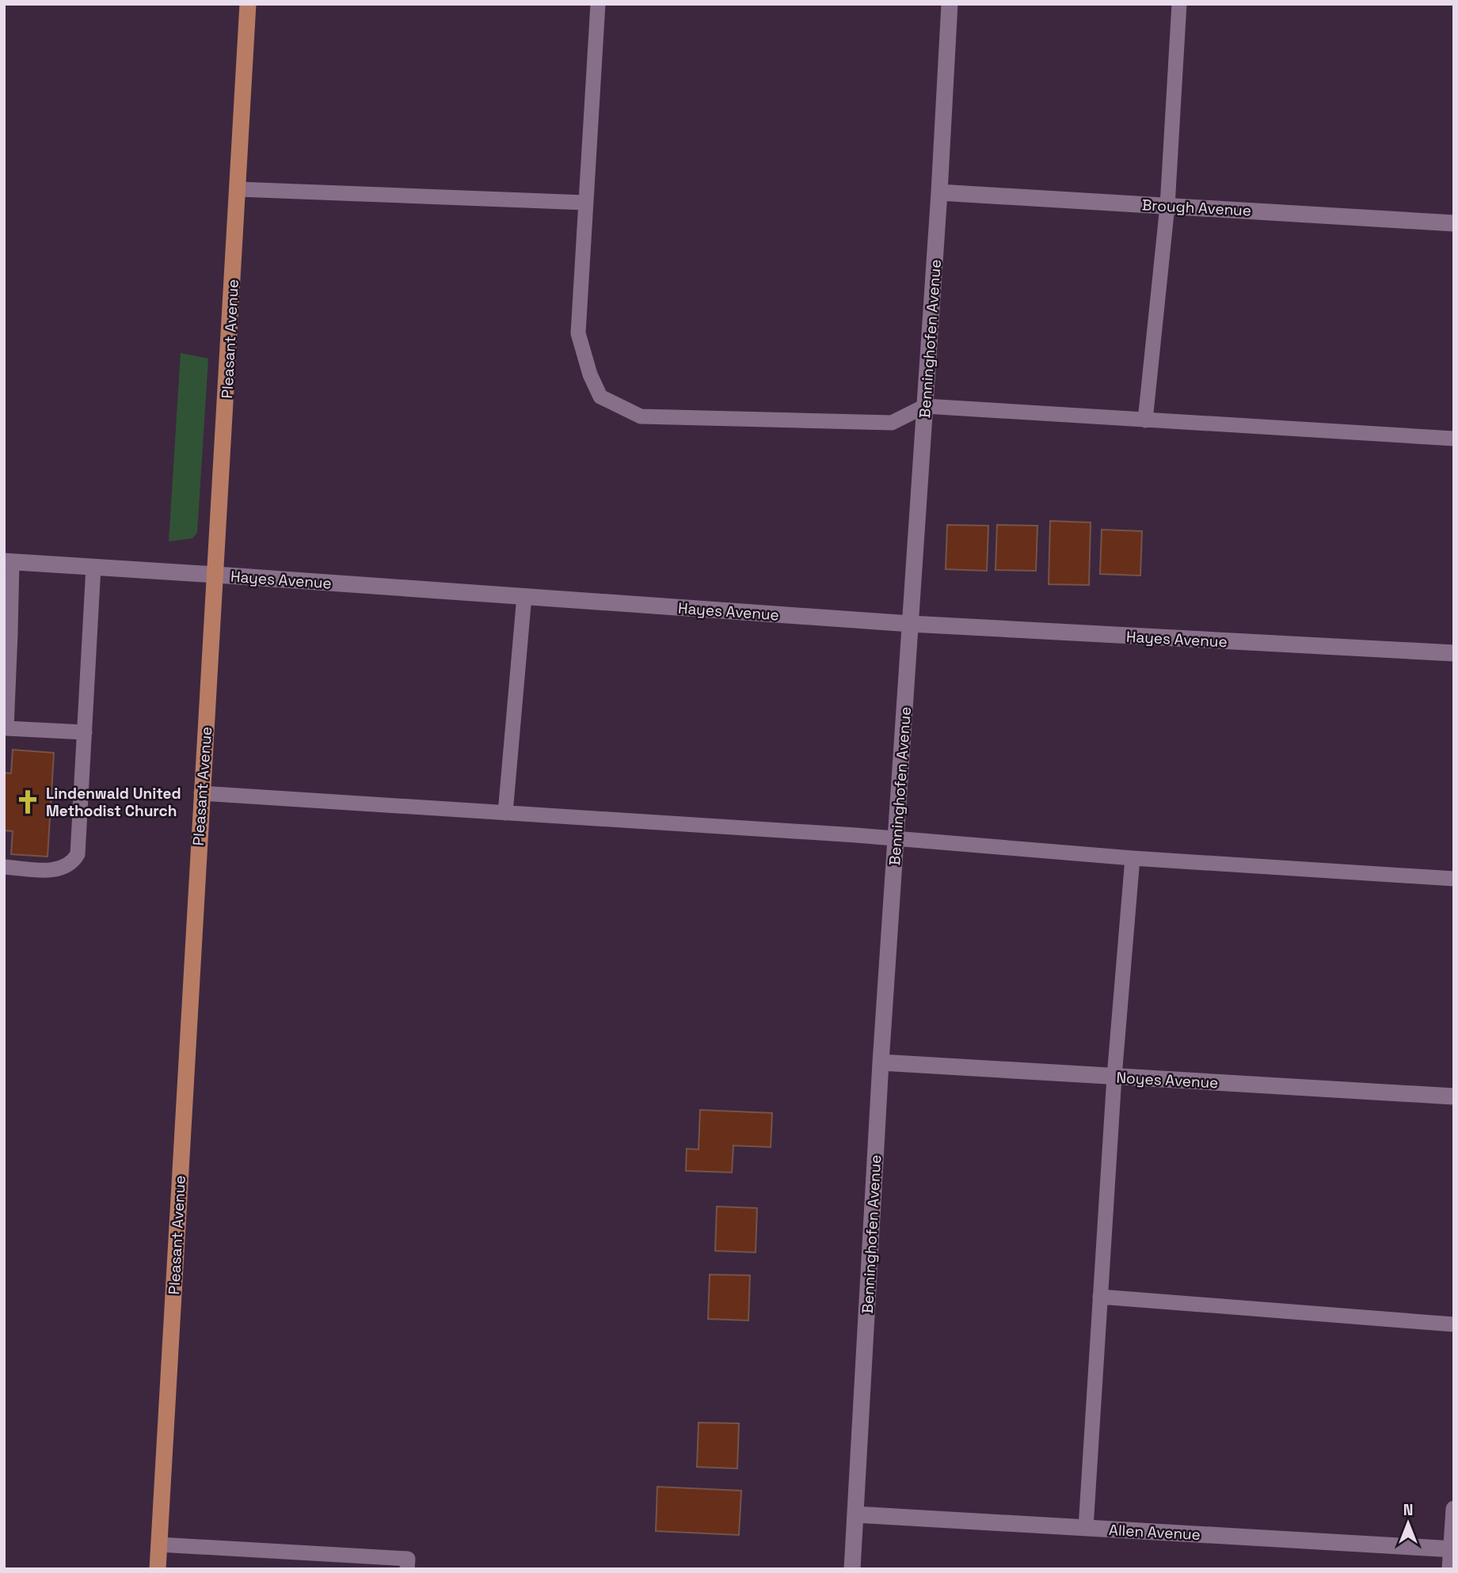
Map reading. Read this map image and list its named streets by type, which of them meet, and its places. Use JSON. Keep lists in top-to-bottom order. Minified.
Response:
{"streets":{"main road":["Pleasant Avenue"],"street":["Brough Avenue","Benninghofen Avenue","Hayes Avenue","Noyes Avenue","Allen Avenue"]},"crossings":[["Brough Avenue","Benninghofen Avenue"],["Pleasant Avenue","Hayes Avenue"],["Benninghofen Avenue","Hayes Avenue"],["Benninghofen Avenue","Noyes Avenue"],["Benninghofen Avenue","Allen Avenue"]],"places":{"church":["Lindenwald United Methodist Church"]},"north":"top"}
